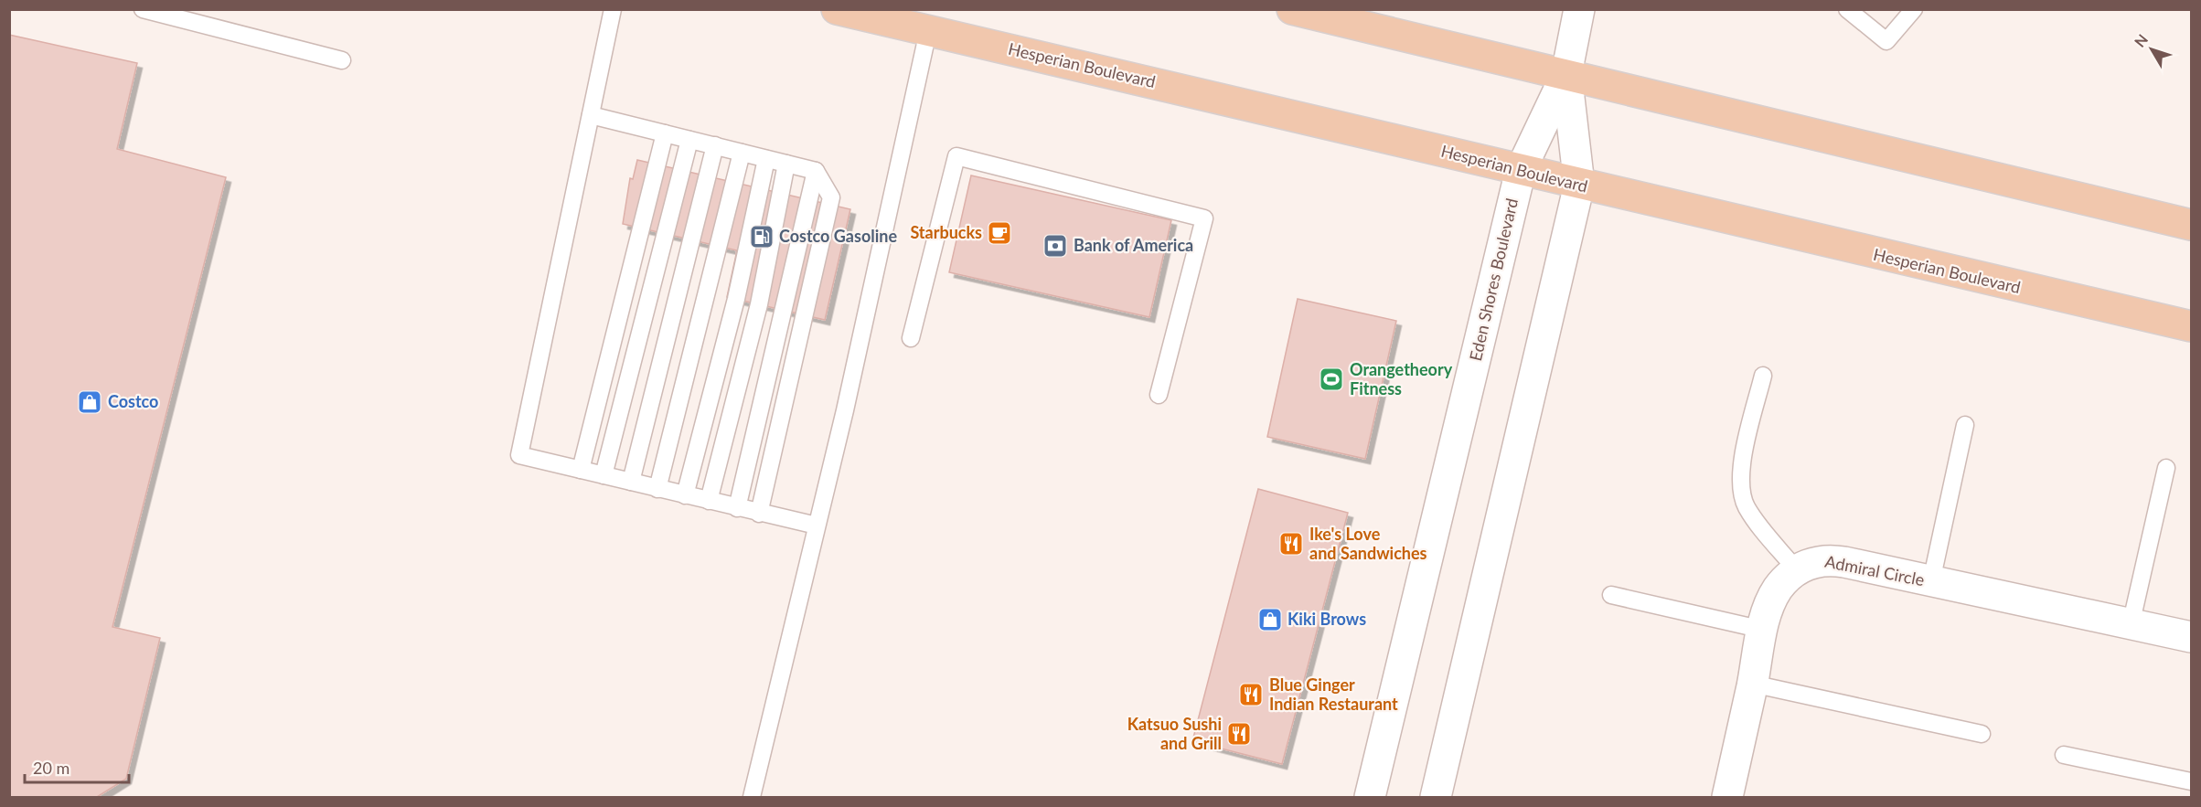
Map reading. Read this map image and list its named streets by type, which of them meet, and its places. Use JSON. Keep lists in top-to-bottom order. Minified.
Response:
{"streets":{"main road":["Hesperian Boulevard"],"street":["Eden Shores Boulevard","Admiral Circle"]},"crossings":[["Hesperian Boulevard","Eden Shores Boulevard"]],"places":{"cafe":["Starbucks"],"fuel station":["Costco Gasoline"],"bank":["Bank of America"],"sports":["Orangetheory Fitness"],"shop":["Costco","Kiki Brows"],"restaurant":["Ike's Love and Sandwiches","Blue Ginger Indian Restaurant","Katsuo Sushi and Grill"]},"scale_bar":"20 m","north":"top left"}
